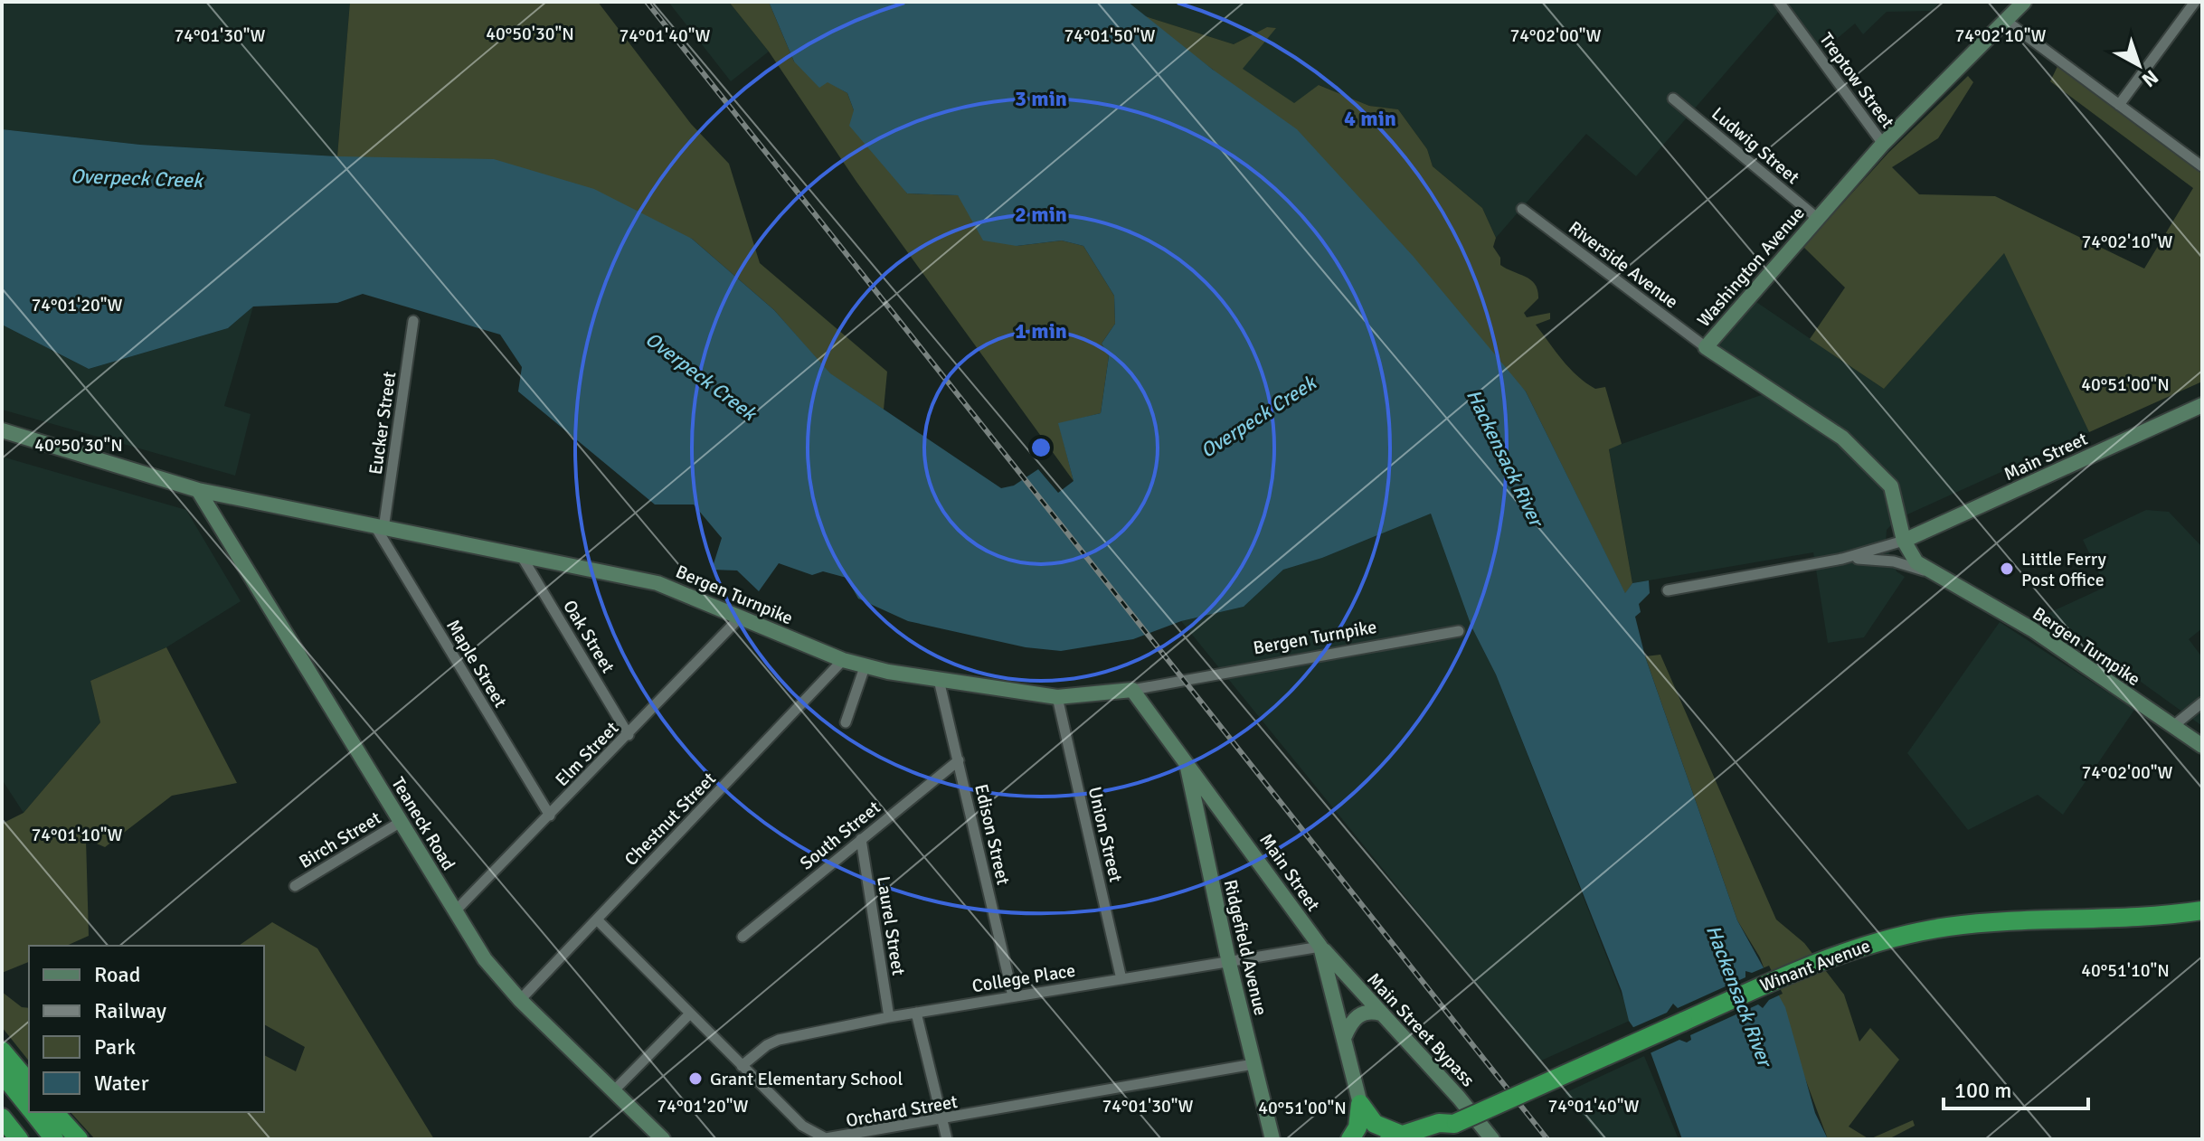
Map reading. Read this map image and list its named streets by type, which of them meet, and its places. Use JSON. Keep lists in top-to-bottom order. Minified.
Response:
{"streets":{"highway":["Winant Avenue"],"street":["Treptow Street","Ludwig Street","Riverside Avenue","Washington Avenue","Eucker Street","Main Street","Bergen Turnpike","Oak Street","Maple Street","Elm Street","Chestnut Street","Teaneck Road","Edison Street","Union Street","South Street","Birch Street","Laurel Street","Ridgefield Avenue","College Place","Main Street Bypass","Orchard Street"]},"crossings":[["Treptow Street","Washington Avenue"],["Ludwig Street","Washington Avenue"],["Riverside Avenue","Washington Avenue"],["Washington Avenue","Main Street"],["Washington Avenue","Bergen Turnpike"],["Eucker Street","Bergen Turnpike"],["Eucker Street","Maple Street"],["Main Street","Bergen Turnpike"],["Main Street","Ridgefield Avenue"],["Main Street","College Place"],["Main Street","Main Street Bypass"],["Bergen Turnpike","Oak Street"],["Bergen Turnpike","Maple Street"],["Bergen Turnpike","Elm Street"],["Bergen Turnpike","Chestnut Street"],["Bergen Turnpike","Teaneck Road"],["Bergen Turnpike","Edison Street"],["Bergen Turnpike","Union Street"],["Oak Street","Elm Street"],["Maple Street","Elm Street"],["Elm Street","Teaneck Road"],["Chestnut Street","Teaneck Road"],["Chestnut Street","Orchard Street"],["Teaneck Road","Birch Street"],["Edison Street","South Street"],["Edison Street","College Place"],["Union Street","College Place"],["South Street","Laurel Street"],["Laurel Street","College Place"],["Ridgefield Avenue","College Place"],["Ridgefield Avenue","Orchard Street"],["College Place","Main Street Bypass"],["College Place","Orchard Street"]],"water":["Overpeck Creek","Hackensack River"],"places":["Little Ferry Post Office","Grant Elementary School"],"legend":["Road","Railway","Park","Water"],"scale_bar":"100 m","north":"bottom right","coordinates":["40°50'30\"N","74°02'10\"W","74°01'30\"W","74°01'40\"W","74°01'50\"W","74°02'00\"W","74°01'20\"W","40°51'00\"N","74°01'10\"W","40°51'10\"N"],"rings":["3 min","4 min","2 min","1 min"]}
